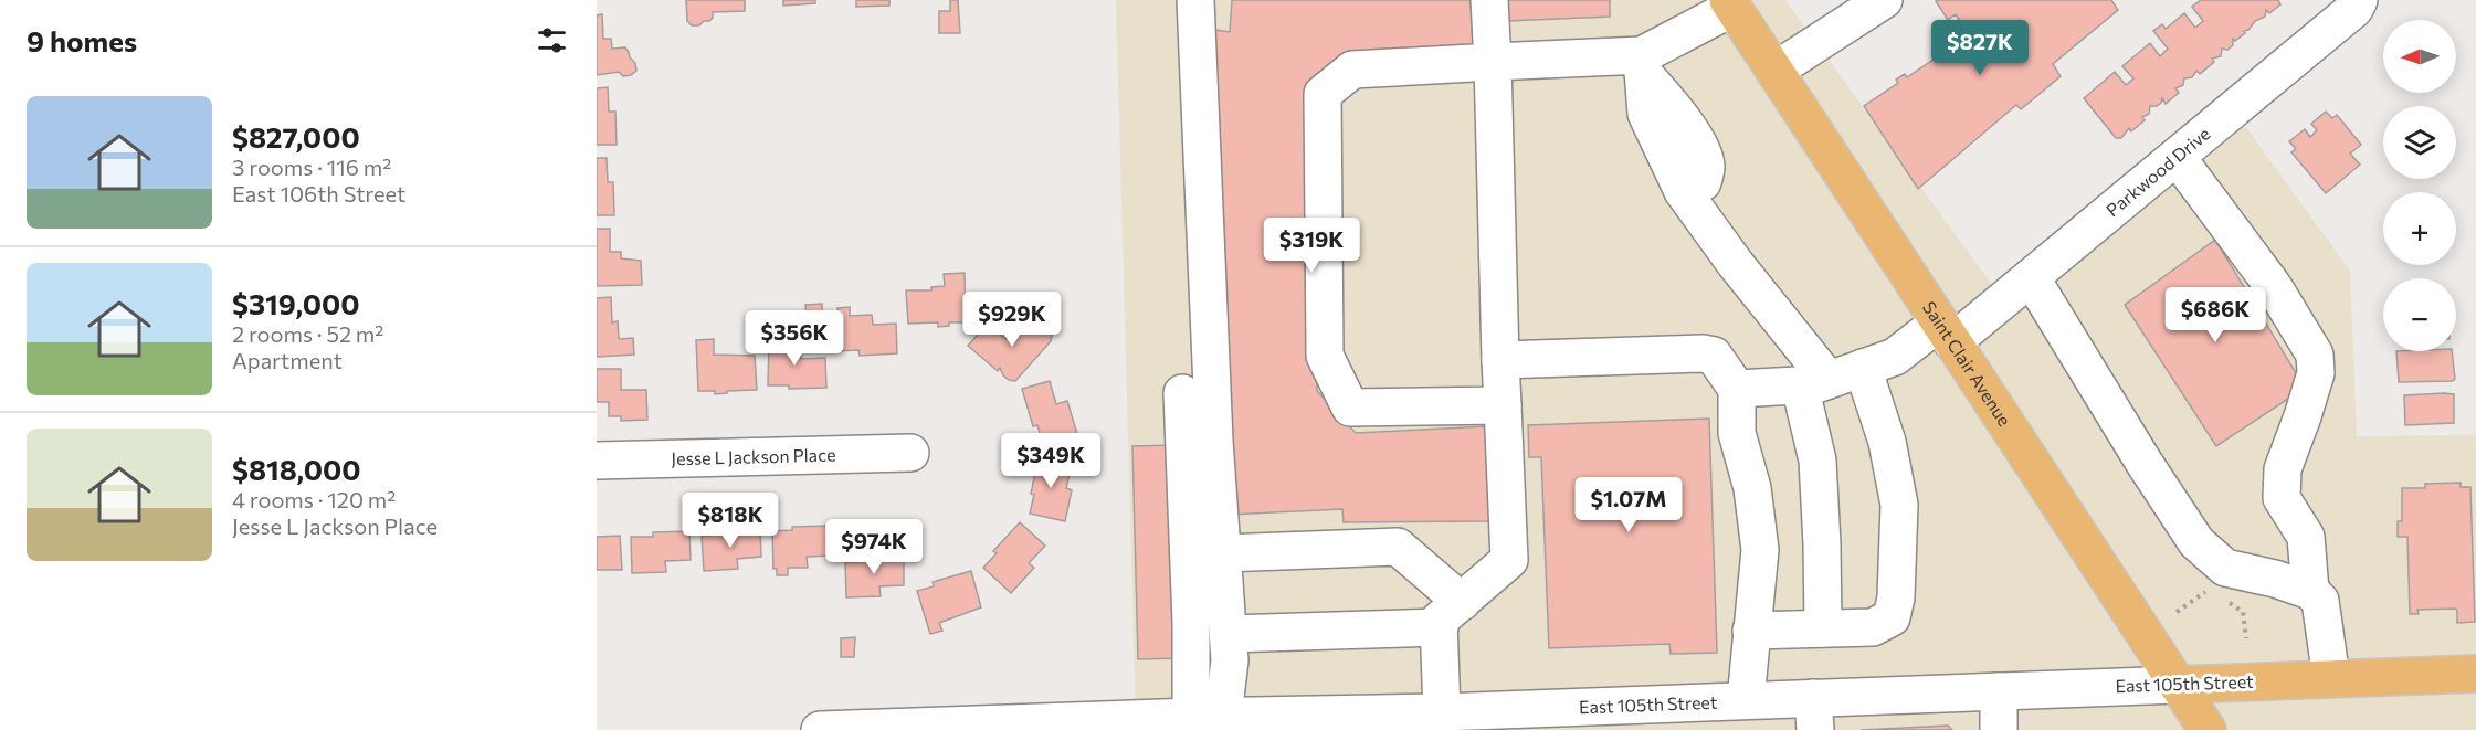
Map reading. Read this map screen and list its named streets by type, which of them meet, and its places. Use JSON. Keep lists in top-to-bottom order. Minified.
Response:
{"streets":{"main road":["Saint Clair Avenue","East 105th Street"],"street":["Parkwood Drive","Jesse L Jackson Place"]},"crossings":[["Parkwood Drive","Saint Clair Avenue"],["Saint Clair Avenue","East 105th Street"]],"north":"left","page":{"heading":"9 homes","map_buttons":["+","−"],"price":["$827K","$319K","$686K","$929K","$356K","$349K","$1.07M","$818K","$974K"],"list":[{"name":"$827,000","note":"3 rooms · 116 m² · East 106th Street"},{"name":"$319,000","note":"2 rooms · 52 m² · Apartment"},{"name":"$818,000","note":"4 rooms · 120 m² · Jesse L Jackson Place"}]}}
